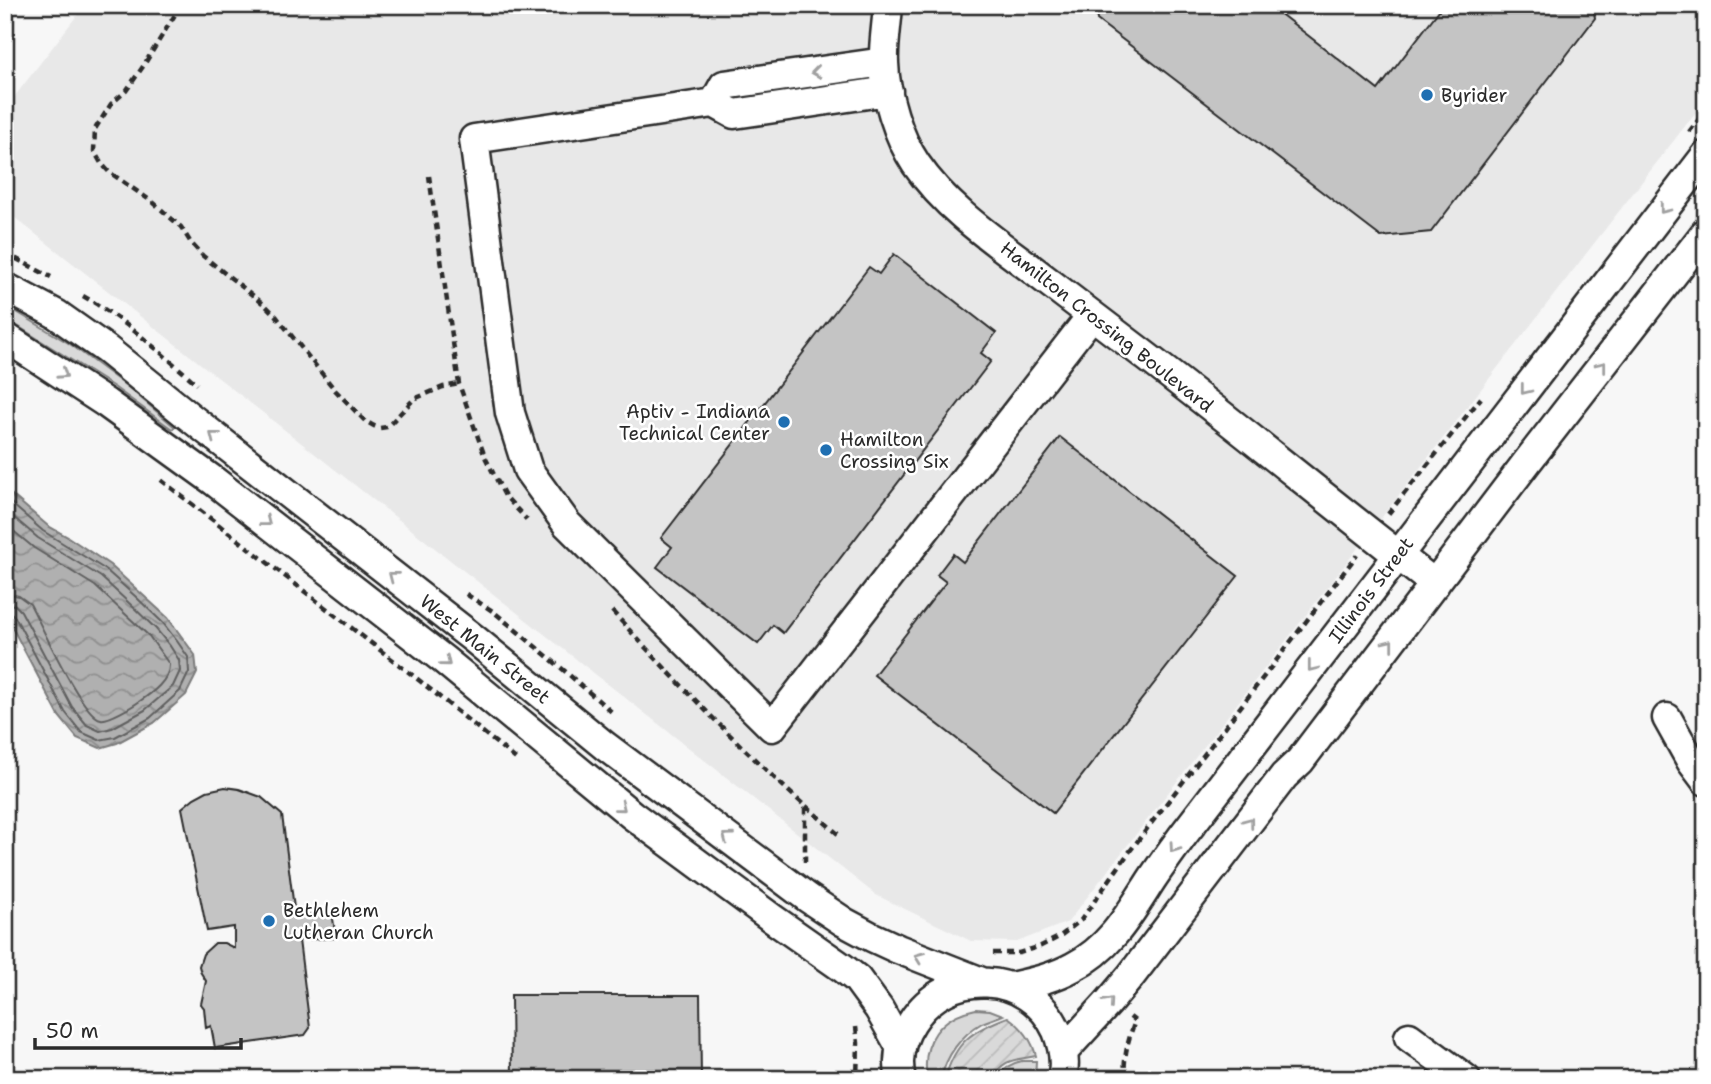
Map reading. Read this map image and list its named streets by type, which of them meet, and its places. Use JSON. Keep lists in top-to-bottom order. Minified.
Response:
{"streets":{"street":["Hamilton Crossing Boulevard","Illinois Street","West Main Street"]},"crossings":[["Hamilton Crossing Boulevard","Illinois Street"]],"places":["Byrider","Aptiv - Indiana Technical Center","Hamilton Crossing Six","Bethlehem Lutheran Church"],"scale_bar":"50 m"}
